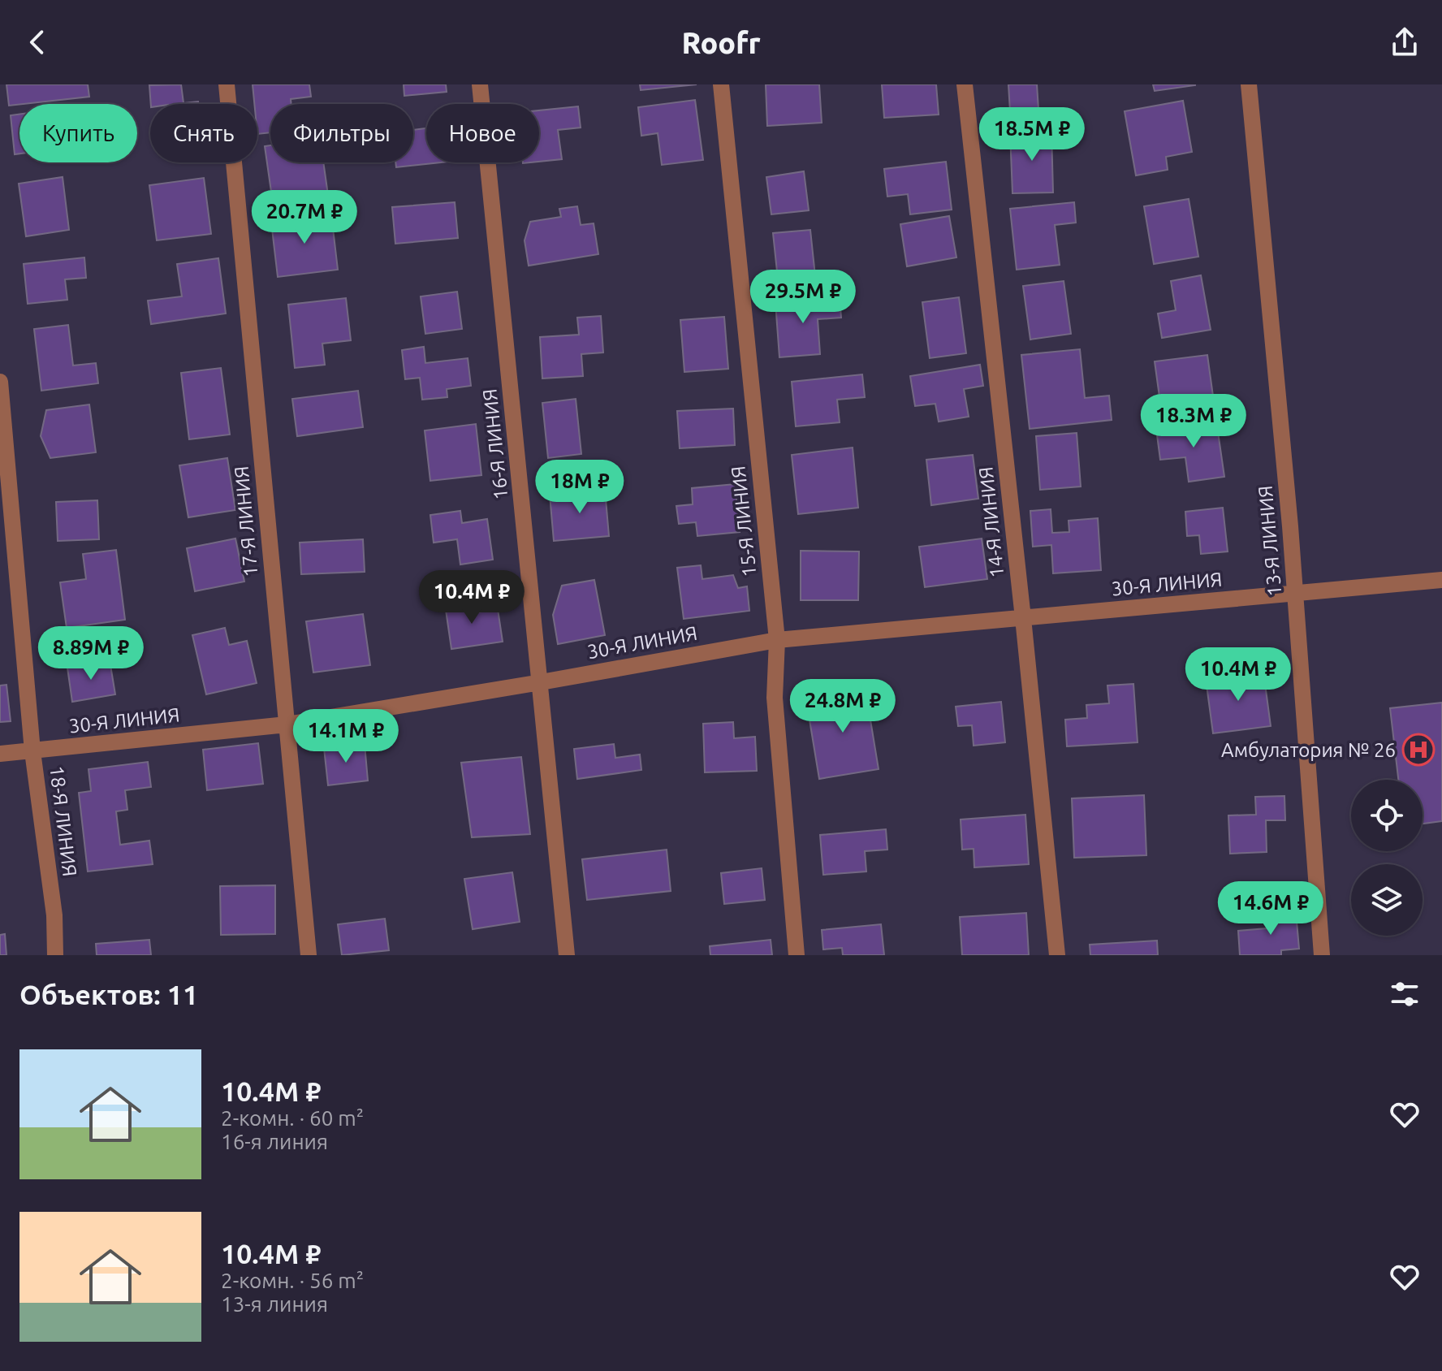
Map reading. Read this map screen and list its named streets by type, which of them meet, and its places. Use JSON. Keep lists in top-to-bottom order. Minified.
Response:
{"streets":{"street":["16-Я ЛИНИЯ","17-Я ЛИНИЯ","15-Я ЛИНИЯ","14-Я ЛИНИЯ","13-Я ЛИНИЯ","30-Я ЛИНИЯ","18-Я ЛИНИЯ"]},"crossings":[["16-Я ЛИНИЯ","30-Я ЛИНИЯ"],["17-Я ЛИНИЯ","30-Я ЛИНИЯ"],["15-Я ЛИНИЯ","30-Я ЛИНИЯ"],["14-Я ЛИНИЯ","30-Я ЛИНИЯ"],["13-Я ЛИНИЯ","30-Я ЛИНИЯ"],["30-Я ЛИНИЯ","18-Я ЛИНИЯ"]],"places":{"hospital":["Амбулатория № 26"]},"page":{"header":"Roofr","chip":["Купить","Снять","Фильтры","Новое"],"price":["18.5M ₽","20.7M ₽","29.5M ₽","18.3M ₽","18M ₽","10.4M ₽","8.89M ₽","10.4M ₽","24.8M ₽","14.1M ₽","14.6M ₽"],"heading":"Объектов: 11","list":[{"name":"10.4M ₽","note":"2-комн. · 60 m² · 16-я линия"},{"name":"10.4M ₽","note":"2-комн. · 56 m² · 13-я линия"}]}}
